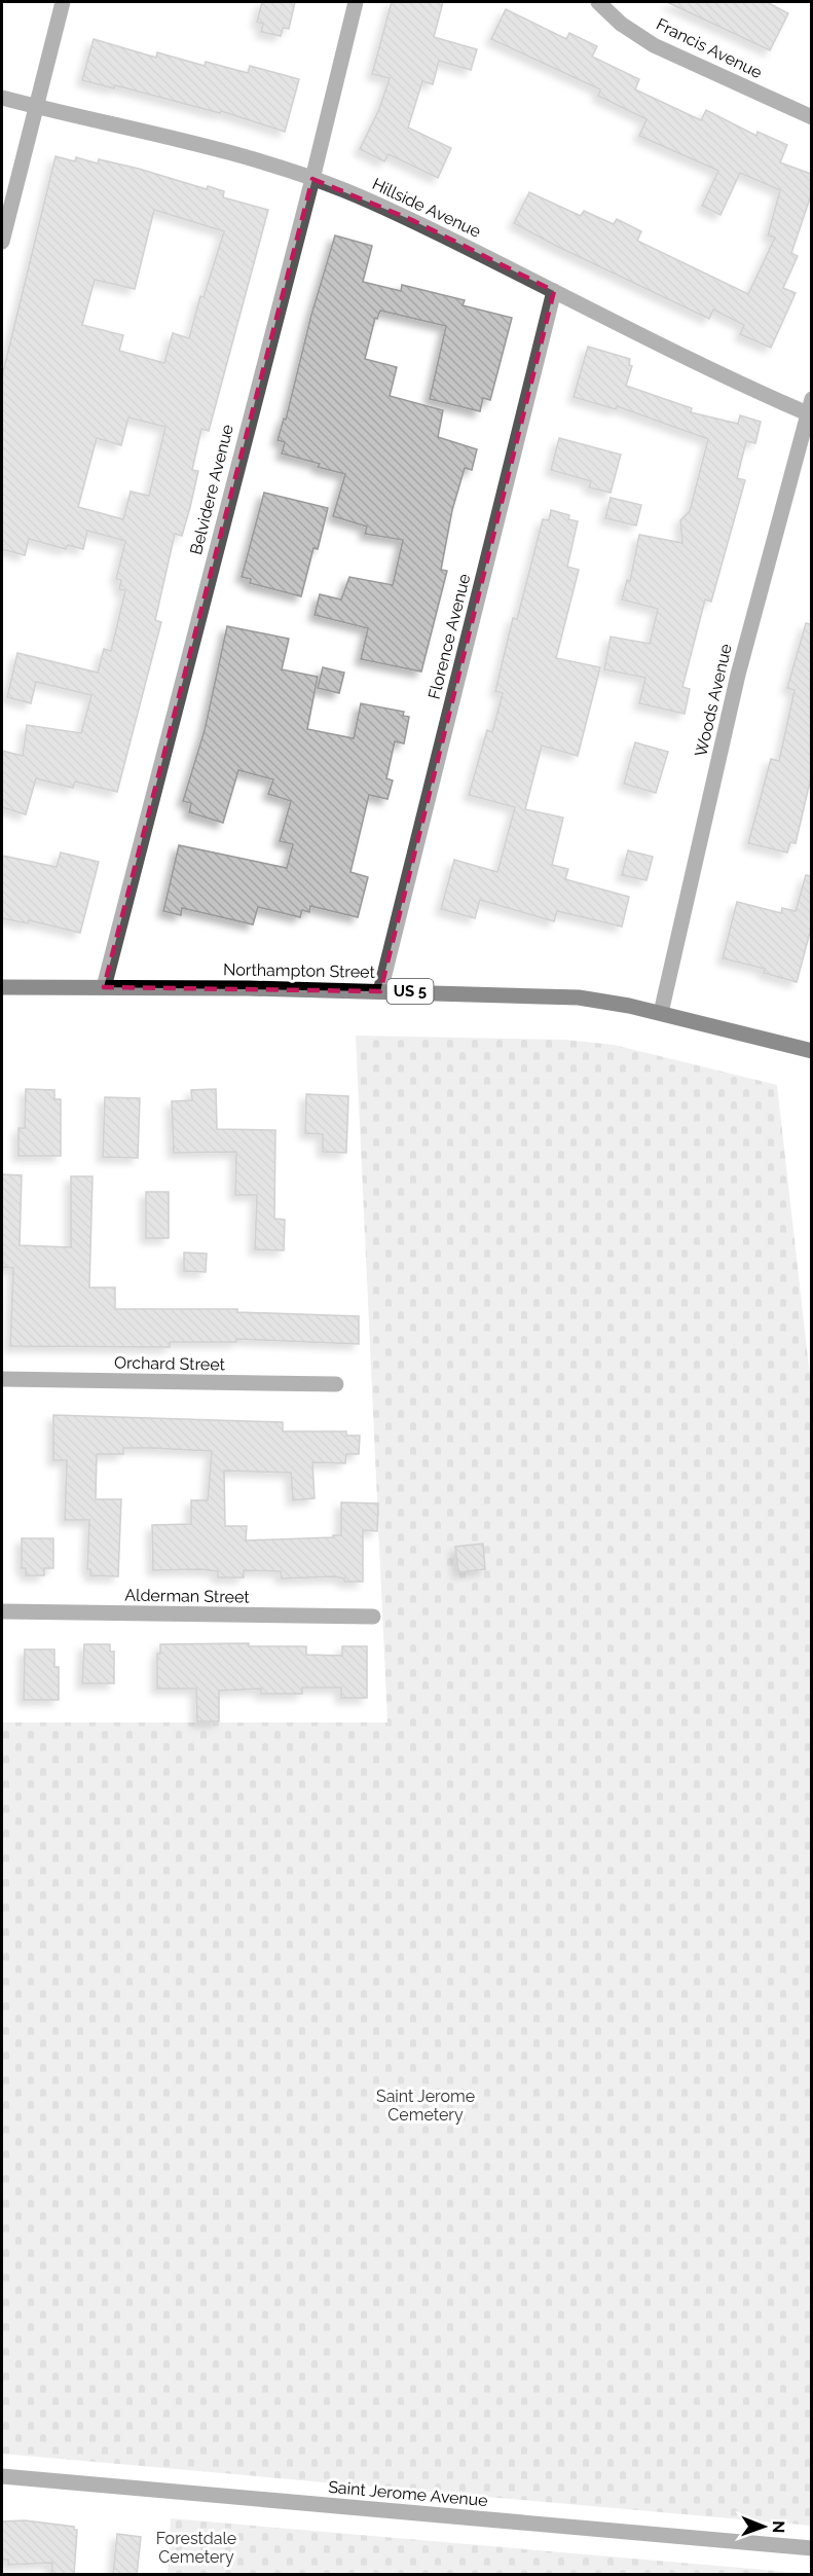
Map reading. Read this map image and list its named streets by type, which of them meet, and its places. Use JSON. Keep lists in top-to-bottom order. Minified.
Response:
{"streets":{"main road":["Northampton Street","US 5"],"street":["Francis Avenue","Hillside Avenue","Belvidere Avenue","Florence Avenue","Woods Avenue","Orchard Street","Alderman Street","Saint Jerome Avenue"]},"crossings":[["Hillside Avenue","Belvidere Avenue"],["Hillside Avenue","Florence Avenue"],["Hillside Avenue","Woods Avenue"],["Belvidere Avenue","Northampton Street"],["Florence Avenue","Northampton Street"],["Woods Avenue","Northampton Street"]],"parks":["Saint Jerome Cemetery","Forestdale Cemetery"],"north":"right"}
